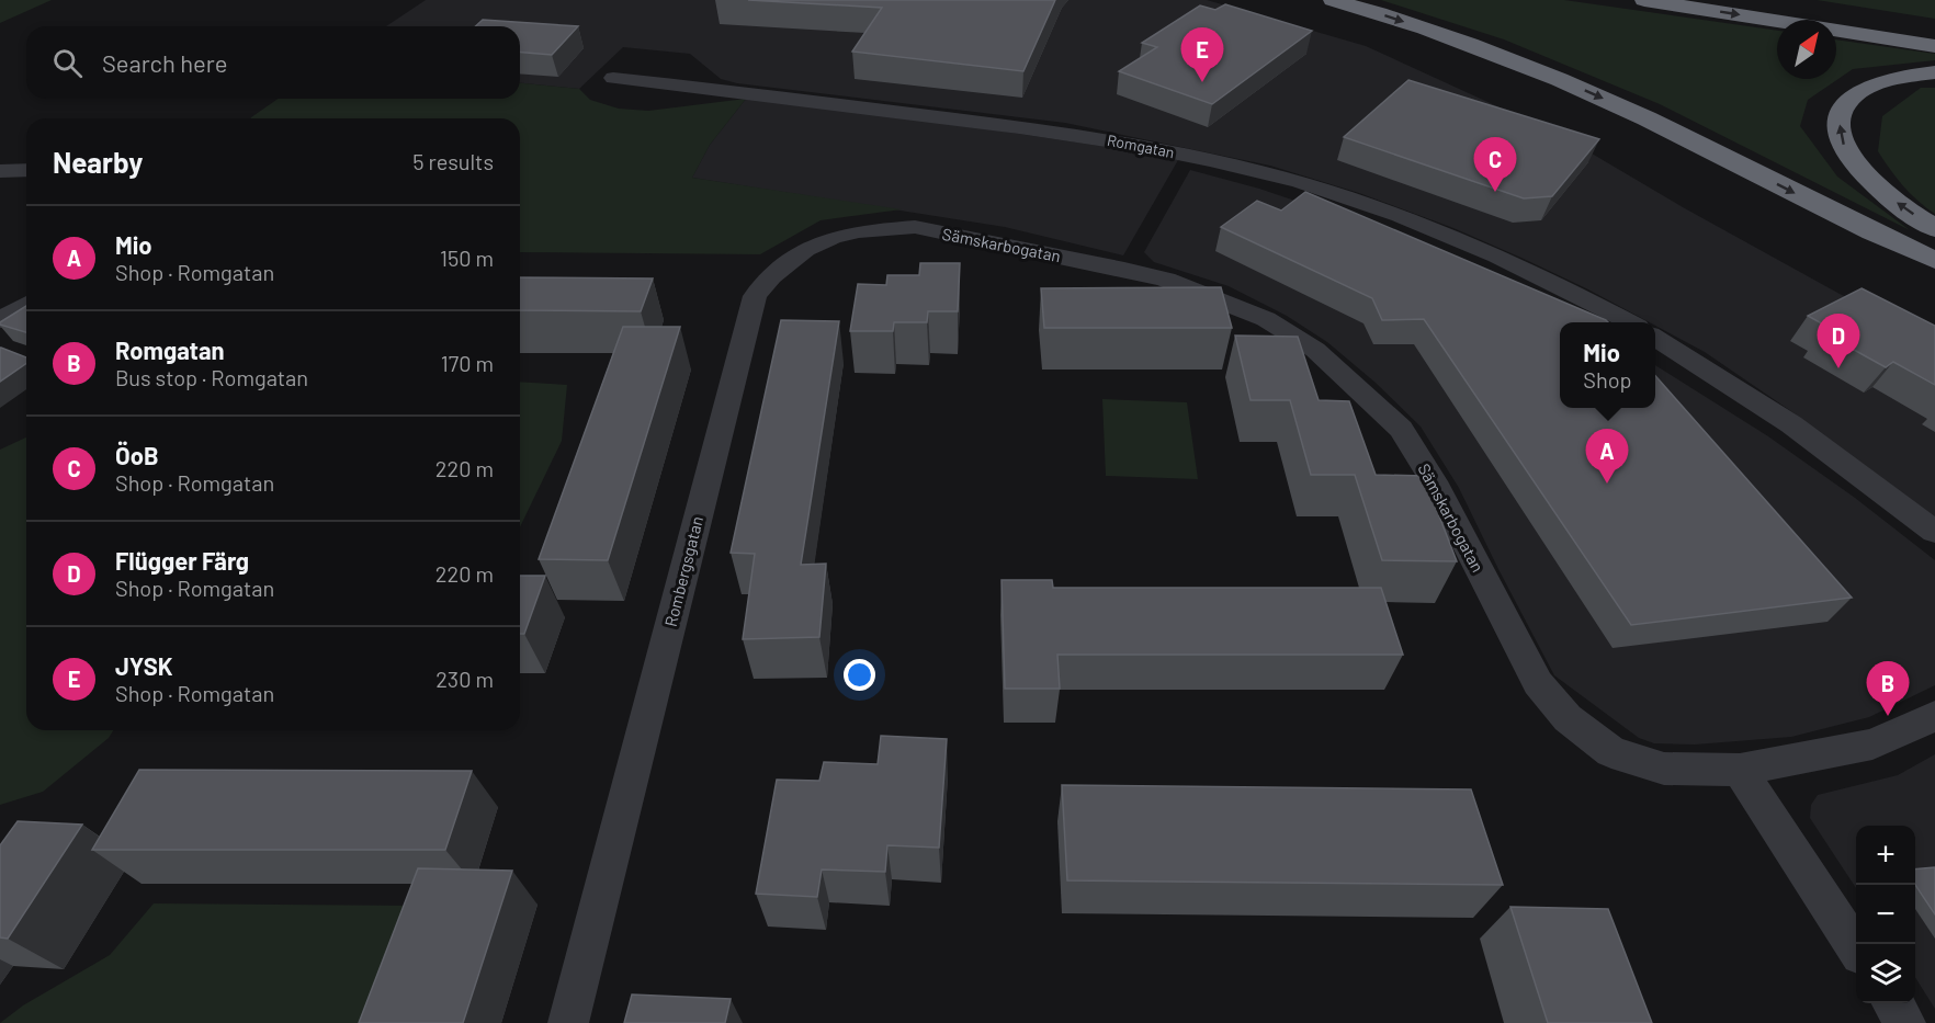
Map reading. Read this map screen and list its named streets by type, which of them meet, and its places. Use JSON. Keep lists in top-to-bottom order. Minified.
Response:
{"streets":{"street":["Romgatan","Sämskarbogatan","Rombergsgatan"]},"crossings":[["Sämskarbogatan","Rombergsgatan"]],"north":"top right","page":{"search":"Search here","pins":["E","C","D","A","B"],"heading":["Nearby","5 results"],"list":[{"mark":"A","name":"Mio","note":"Shop · Romgatan","value":"150 m"},{"mark":"B","name":"Romgatan","note":"Bus stop · Romgatan","value":"170 m"},{"mark":"C","name":"ÖoB","note":"Shop · Romgatan","value":"220 m"},{"mark":"D","name":"Flügger Färg","note":"Shop · Romgatan","value":"220 m"},{"mark":"E","name":"JYSK","note":"Shop · Romgatan","value":"230 m"}],"popup":["Mio","Shop"],"map_buttons":["+","−"]}}
